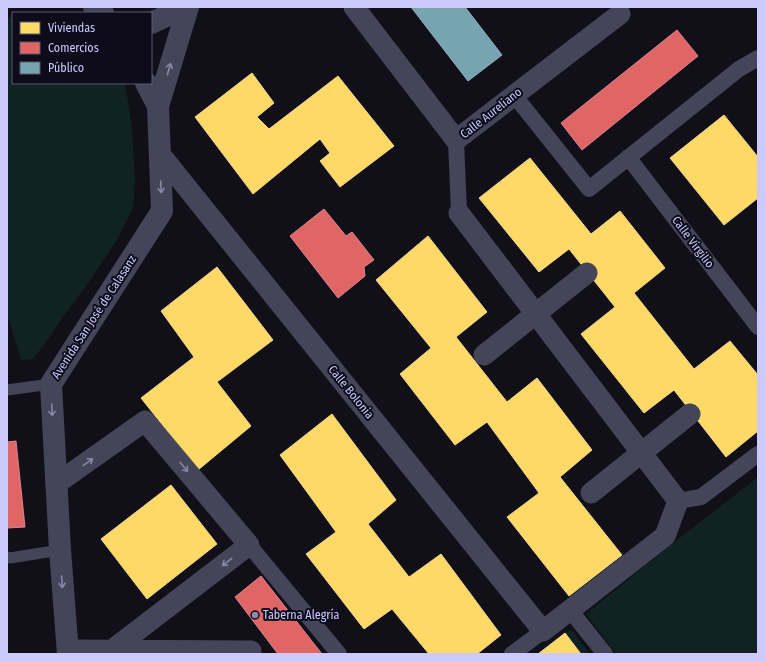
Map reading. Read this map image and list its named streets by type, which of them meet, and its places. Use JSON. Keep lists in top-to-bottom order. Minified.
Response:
{"streets":{"street":["Calle Aureliano","Calle Virgilio","Avenida San José de Calasanz","Calle Bolonia"]},"crossings":[["Avenida San José de Calasanz","Calle Bolonia"]],"places":["Taberna Alegría"],"legend":["Viviendas","Comercios","Público"]}
